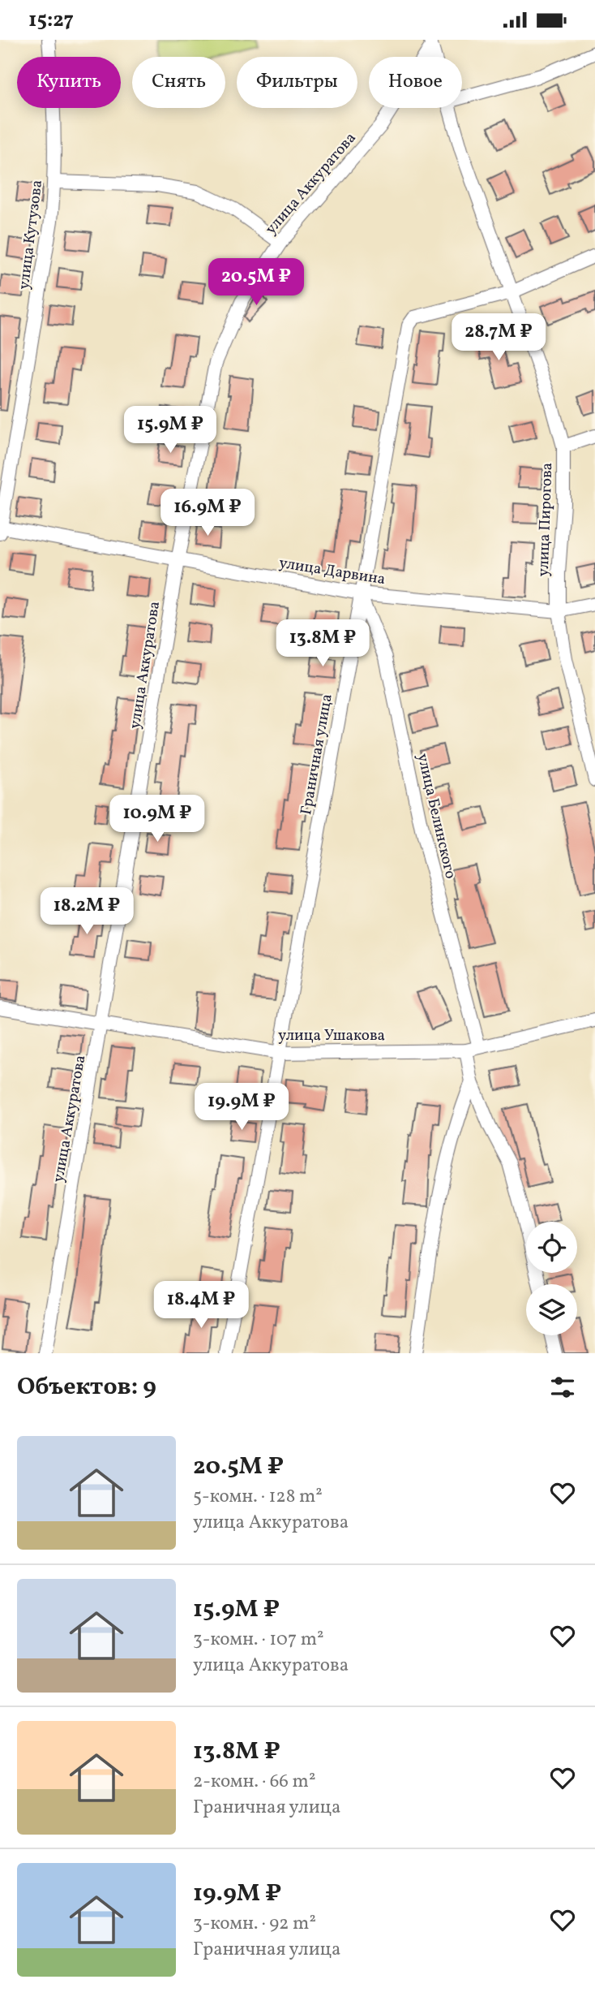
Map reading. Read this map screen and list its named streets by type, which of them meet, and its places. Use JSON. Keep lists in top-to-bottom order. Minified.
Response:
{"streets":{"street":["улица Аккуратова","улица Кутузова","улица Пирогова","улица Дарвина","Граничная улица","улица Белинского","улица Ушакова"]},"crossings":[["улица Аккуратова","улица Пирогова"],["улица Аккуратова","улица Дарвина"],["улица Аккуратова","улица Ушакова"],["улица Кутузова","улица Дарвина"],["улица Пирогова","улица Дарвина"],["улица Пирогова","Граничная улица"],["улица Дарвина","Граничная улица"],["улица Дарвина","улица Белинского"],["Граничная улица","улица Белинского"],["Граничная улица","улица Ушакова"],["улица Белинского","улица Ушакова"]],"page":{"status":"15:27","chip":["Купить","Снять","Фильтры","Новое"],"price":["20.5M ₽","28.7M ₽","15.9M ₽","16.9M ₽","13.8M ₽","10.9M ₽","18.2M ₽","19.9M ₽","18.4M ₽"],"heading":"Объектов: 9","list":[{"name":"20.5M ₽","note":"5-комн. · 128 m² · улица Аккуратова"},{"name":"15.9M ₽","note":"3-комн. · 107 m² · улица Аккуратова"},{"name":"13.8M ₽","note":"2-комн. · 66 m² · Граничная улица"},{"name":"19.9M ₽","note":"3-комн. · 92 m² · Граничная улица"}]}}
